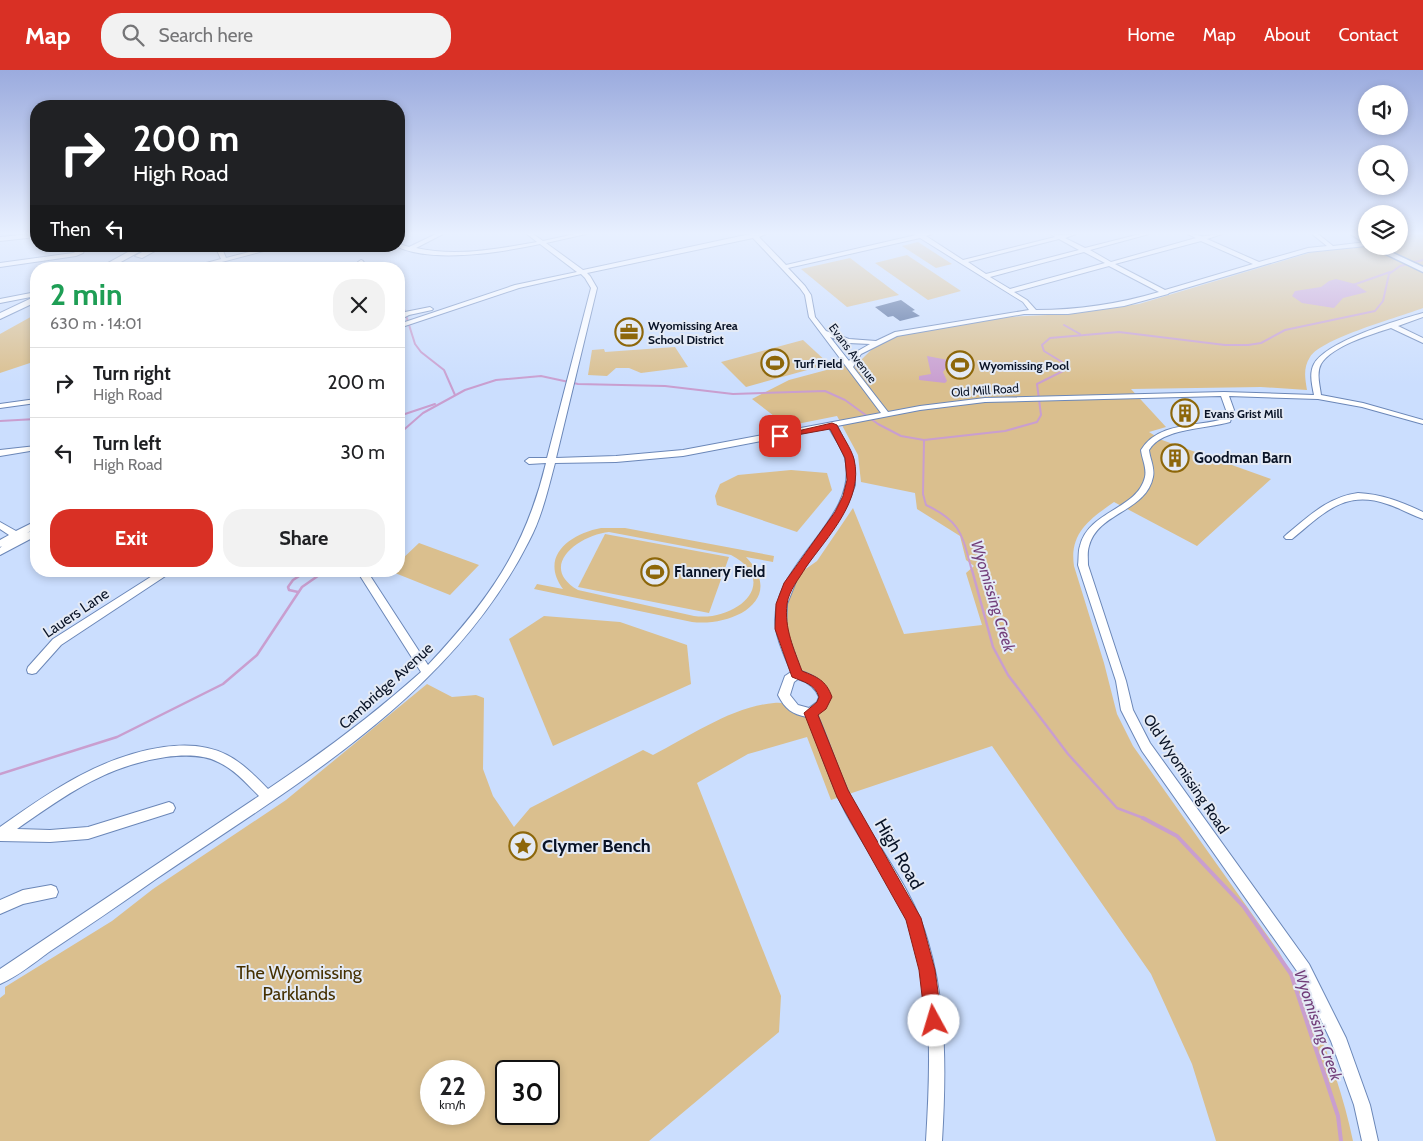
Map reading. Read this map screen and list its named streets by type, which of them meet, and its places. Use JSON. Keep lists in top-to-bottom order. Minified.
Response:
{"streets":{"street":["Evans Avenue","Old Mill Road","Lauers Lane","Cambridge Avenue","Old Wyomissing Road","High Road"]},"crossings":[["Evans Avenue","Old Mill Road"],["Old Mill Road","Cambridge Avenue"],["Old Mill Road","Old Wyomissing Road"]],"water":["Wyomissing Creek"],"parks":["The Wyomissing Parklands"],"places":{"office":["Wyomissing Area School District"],"sports":["Turf Field","Wyomissing Pool","Flannery Field"],"building":["Evans Grist Mill","Goodman Barn"],"place":["Clymer Bench"]},"page":{"header":"Map","search":"Search here","nav":["Home","Map","About","Contact"],"turn":["200 m","High Road"],"then":"Then","heading":["2 min","630 m · 14:01"],"list":[{"name":"Turn right","note":"High Road","value":"200 m"},{"name":"Turn left","note":"High Road","value":"30 m"}],"buttons":["Exit","Share"],"speed":"22 km/h","limit":"30"}}
